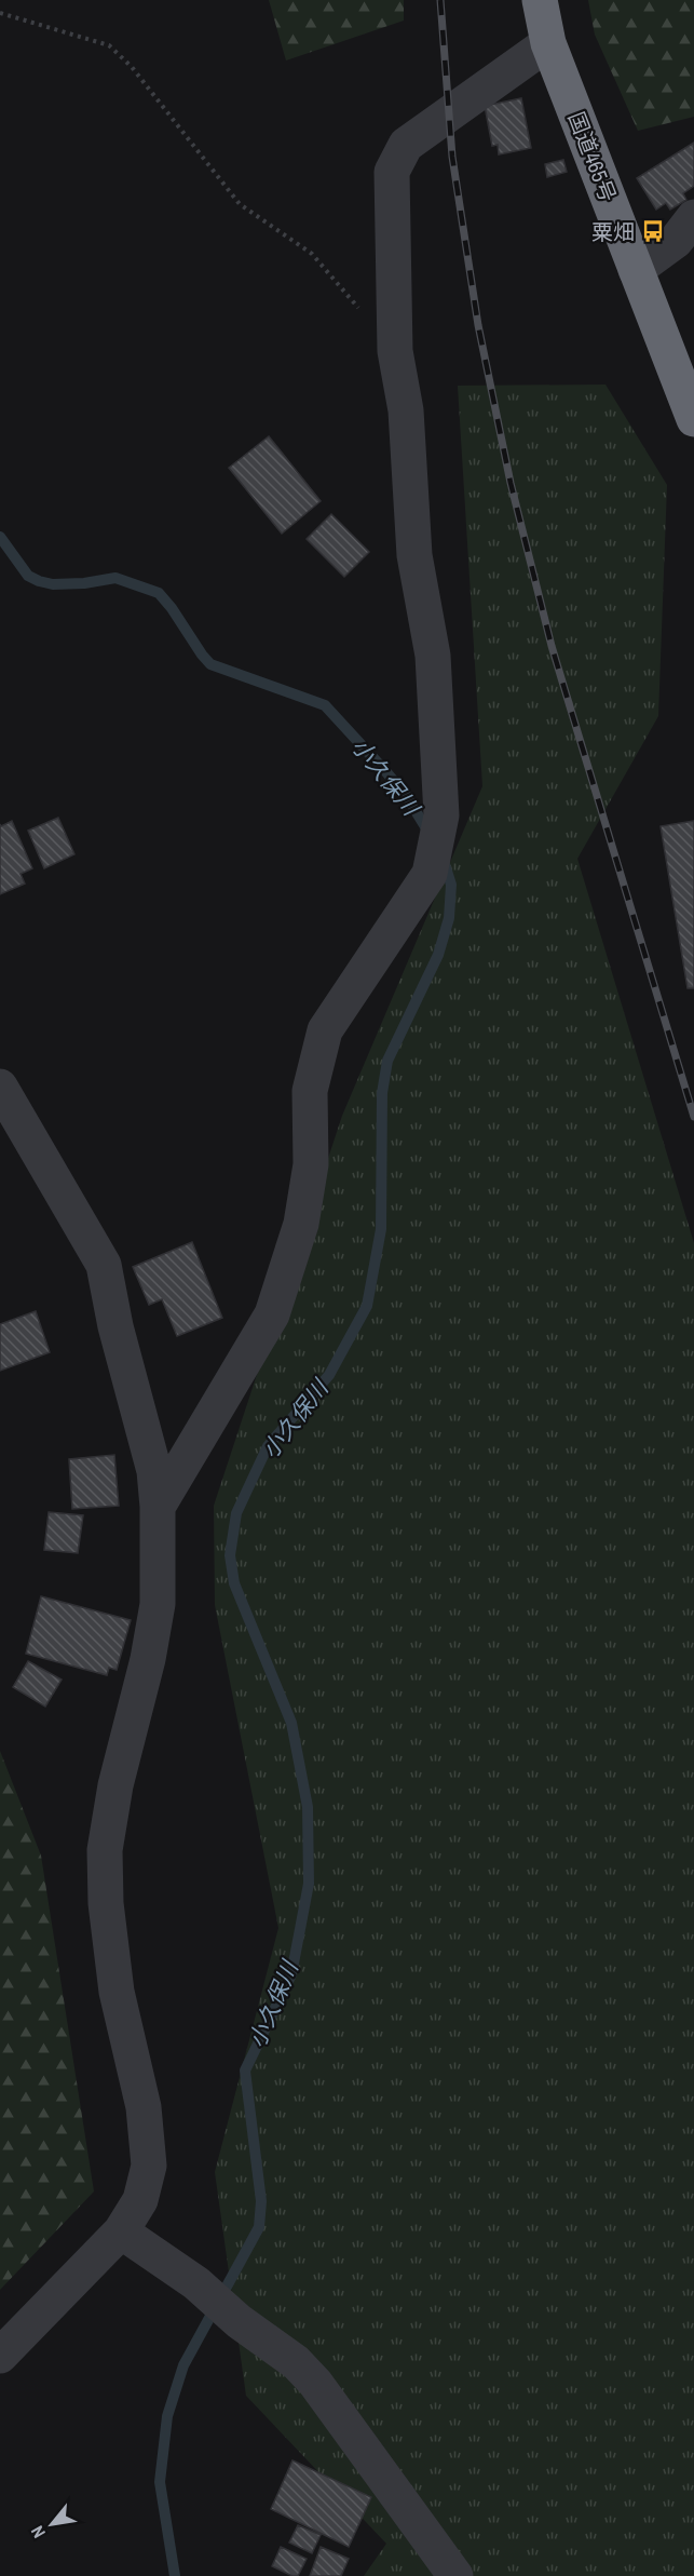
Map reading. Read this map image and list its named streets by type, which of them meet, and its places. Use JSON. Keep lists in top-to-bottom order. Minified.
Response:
{"streets":{"highway":["国道465号"]},"water":["小久保川"],"places":{"bus stop":["粟畑"]},"north":"bottom left"}
